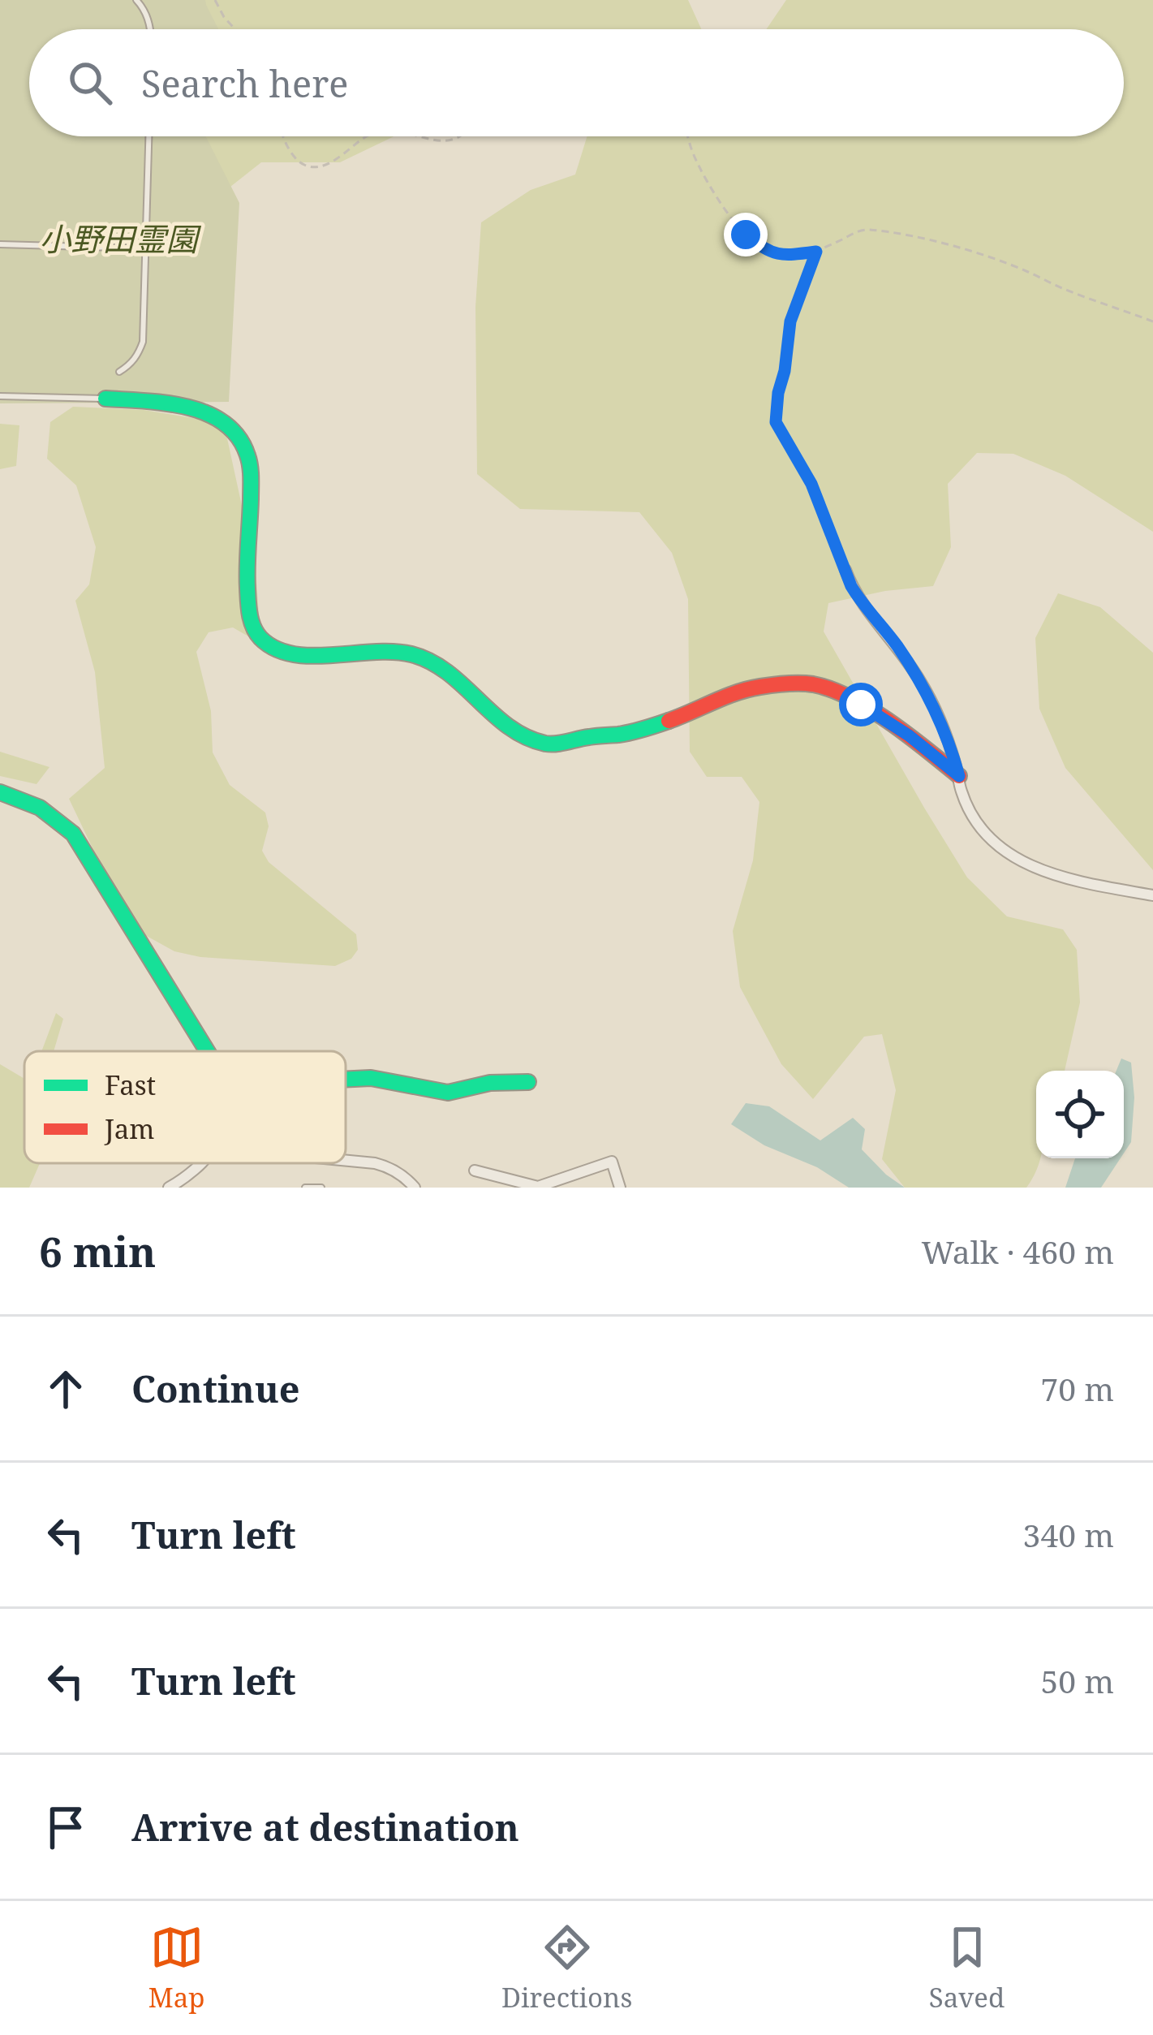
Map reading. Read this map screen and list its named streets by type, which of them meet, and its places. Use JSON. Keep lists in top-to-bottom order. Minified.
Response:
{"parks":["小野田霊園"],"legend":["Fast","Jam"],"page":{"search":"Search here","heading":["6 min","Walk · 460 m"],"list":[["Continue","70 m"],["Turn left","340 m"],["Turn left","50 m"],"Arrive at destination"],"nav":["Map","Directions","Saved"]}}
